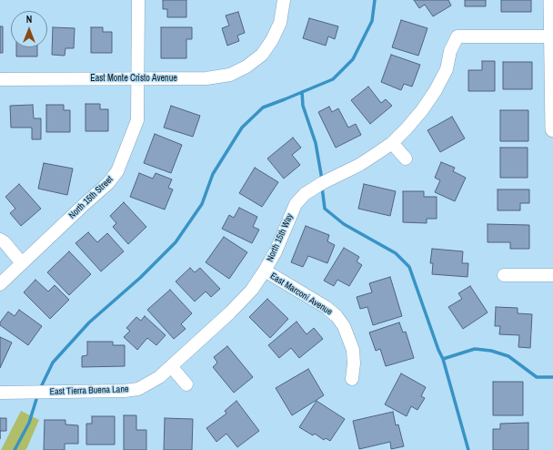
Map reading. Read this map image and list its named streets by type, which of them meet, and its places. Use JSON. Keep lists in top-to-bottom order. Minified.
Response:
{"streets":{"street":["East Monte Cristo Avenue","North 15th Street","North 15th Way","East Marconi Avenue","East Tierra Buena Lane"]},"crossings":[["East Monte Cristo Avenue","North 15th Street"],["North 15th Way","East Marconi Avenue"],["North 15th Way","East Tierra Buena Lane"]],"north":"top"}
